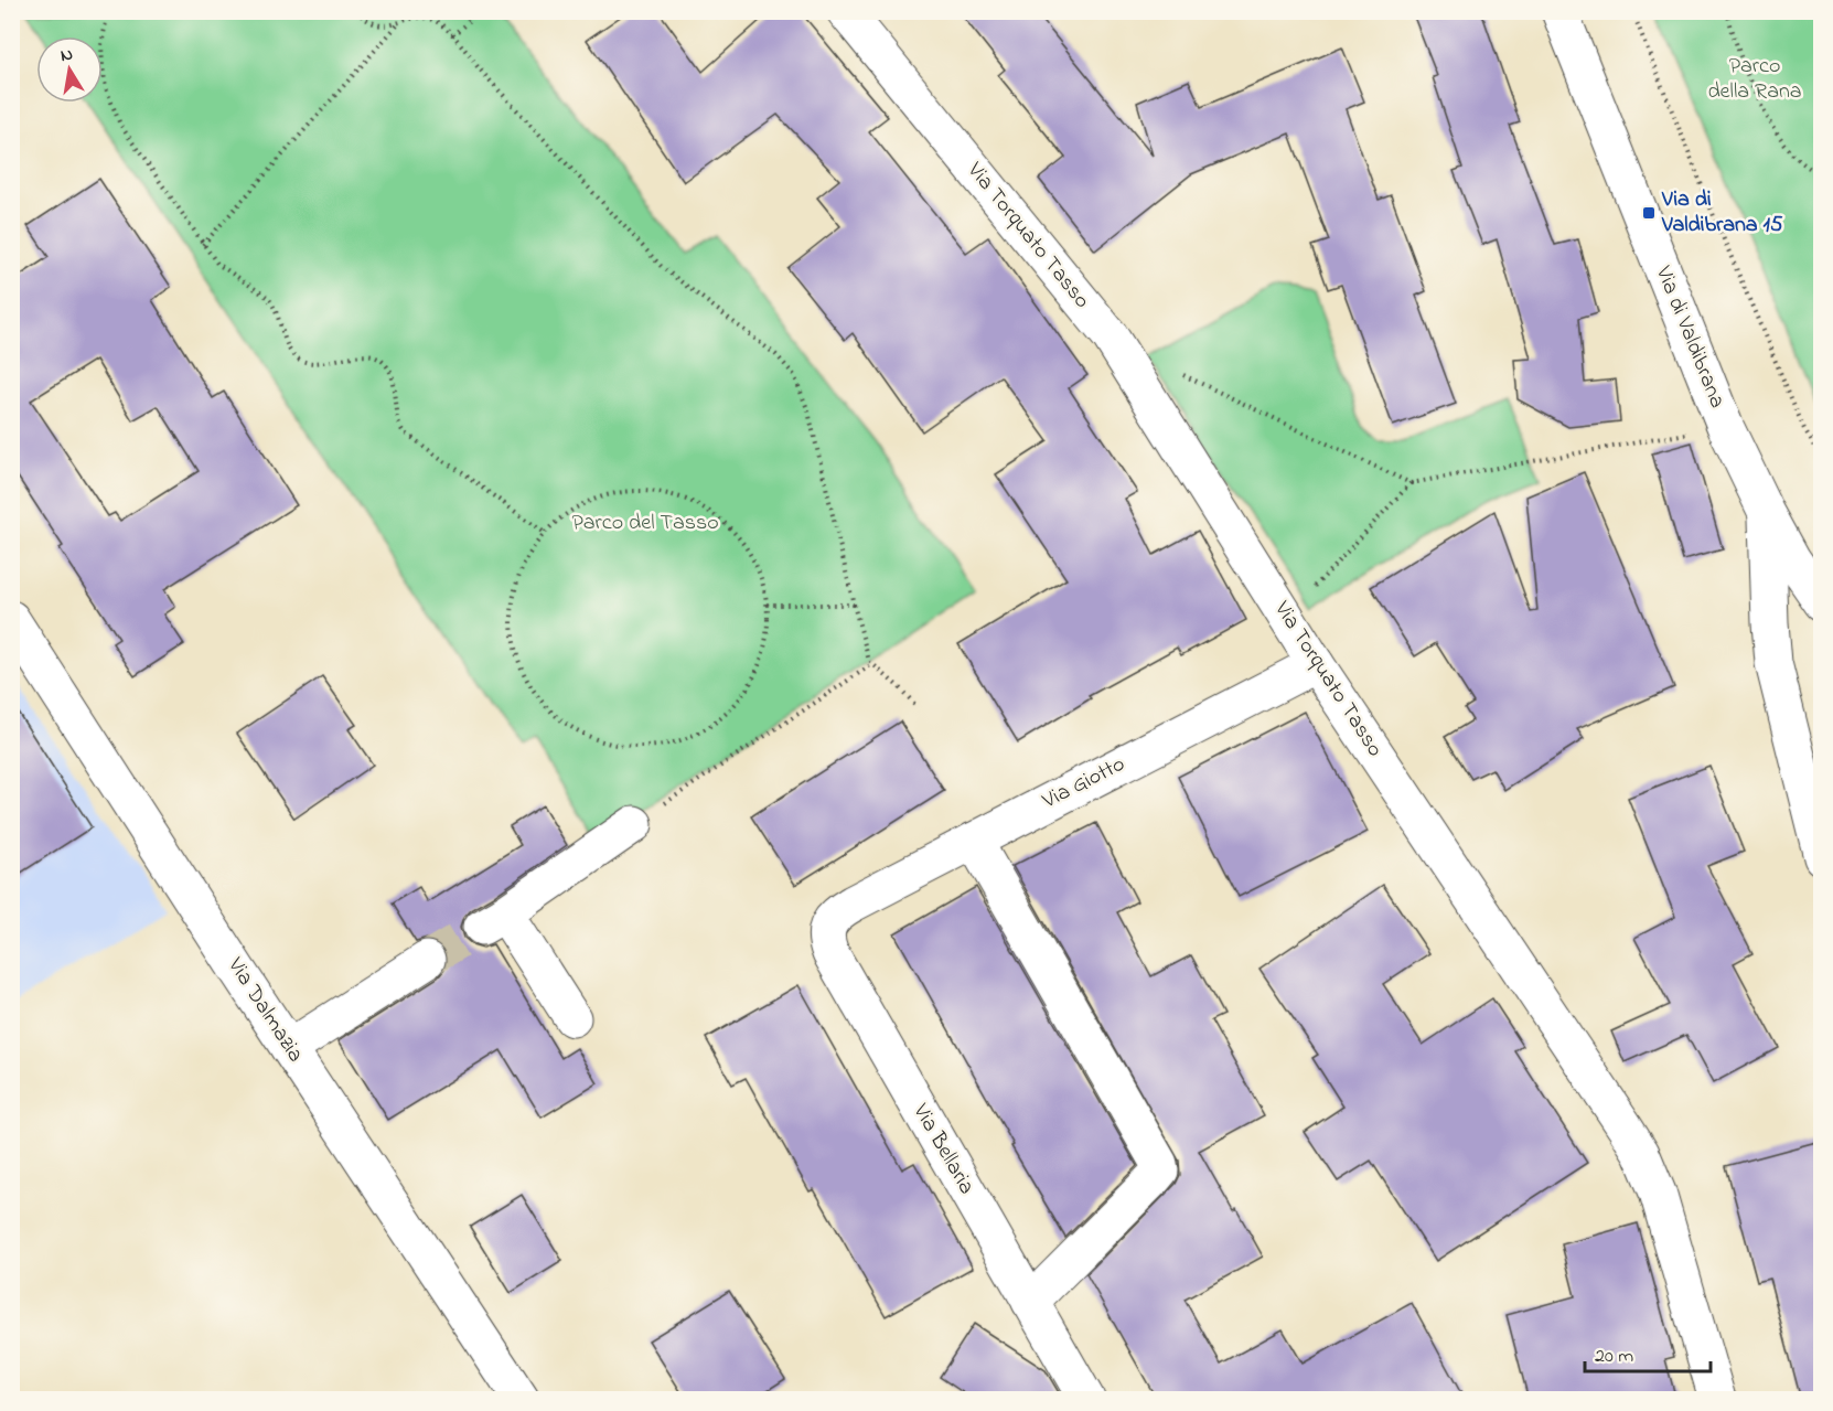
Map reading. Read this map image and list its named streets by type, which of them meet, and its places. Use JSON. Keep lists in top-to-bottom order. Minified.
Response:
{"streets":{"street":["Via Torquato Tasso","Via di Valdibrana","Via Giotto","Via Dalmazia","Via Bellaria"]},"crossings":[["Via Torquato Tasso","Via Giotto"],["Via Giotto","Via Bellaria"]],"parks":["Parco della Rana","Parco del Tasso"],"places":{"transit":["Via di Valdibrana 15"]},"scale_bar":"20 m","north":"top"}
